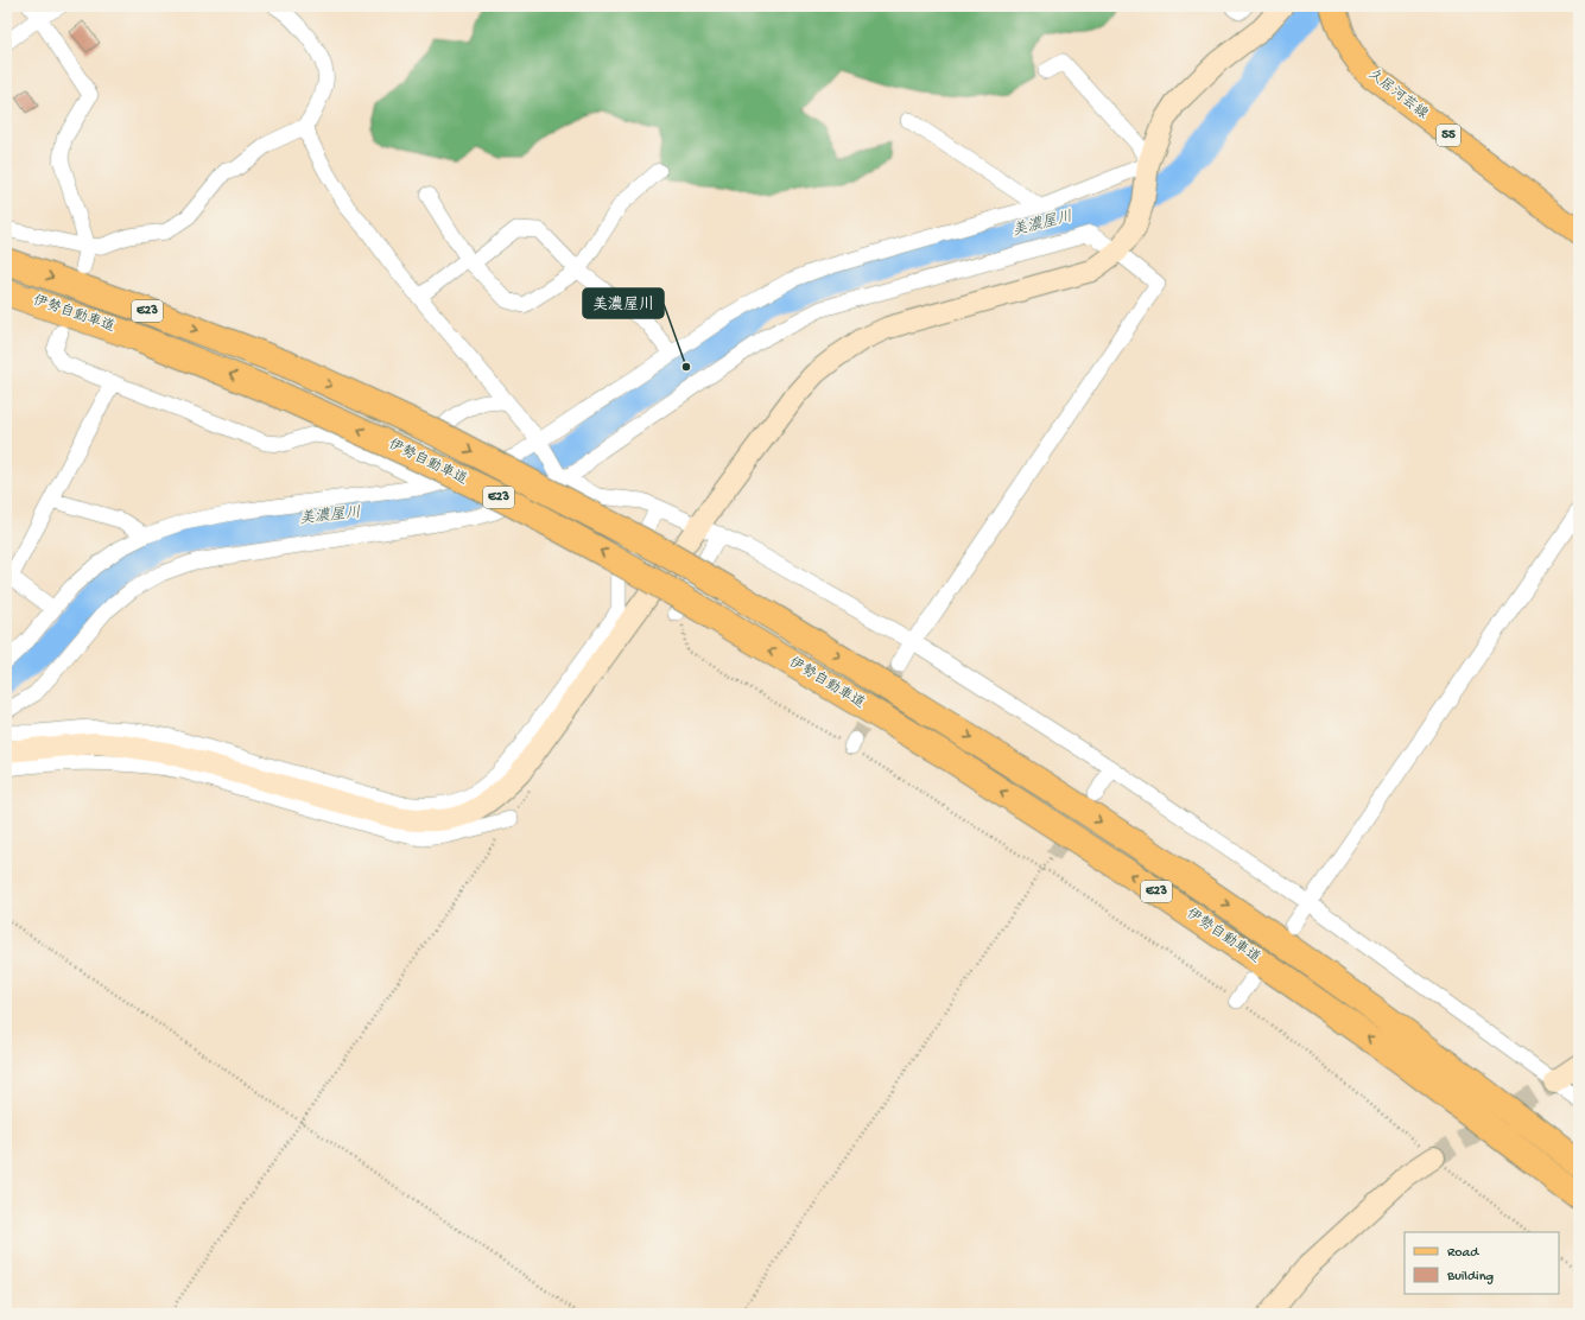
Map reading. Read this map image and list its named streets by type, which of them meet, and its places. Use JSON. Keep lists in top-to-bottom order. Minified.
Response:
{"streets":{"highway":["E23","伊勢自動車道"],"main road":["久居河芸線","55"]},"water":["美濃屋川"],"places":["美濃屋川"],"legend":["Road","Building"]}
